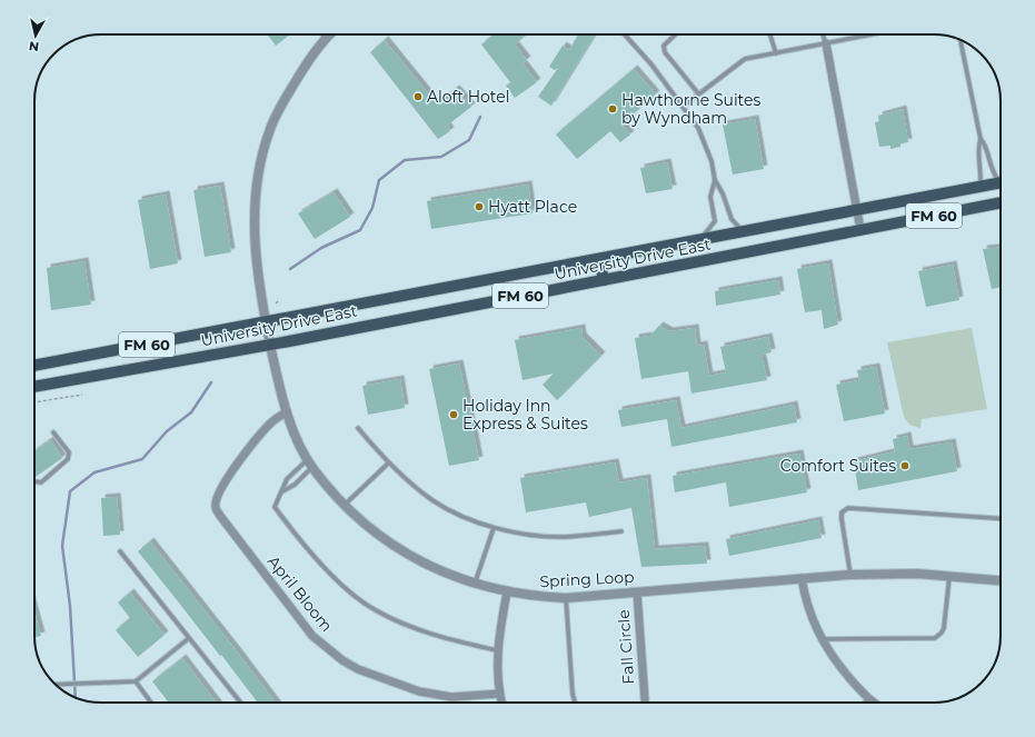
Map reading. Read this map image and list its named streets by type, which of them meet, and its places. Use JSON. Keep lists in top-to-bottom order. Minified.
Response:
{"streets":{"main road":["FM 60","University Drive East"],"street":["Spring Loop","April Bloom","Fall Circle"]},"crossings":[["University Drive East","Spring Loop"],["Spring Loop","April Bloom"],["Spring Loop","Fall Circle"]],"places":["Aloft Hotel","Hawthorne Suites by Wyndham","Hyatt Place","Holiday Inn Express & Suites","Comfort Suites"],"north":"bottom"}
